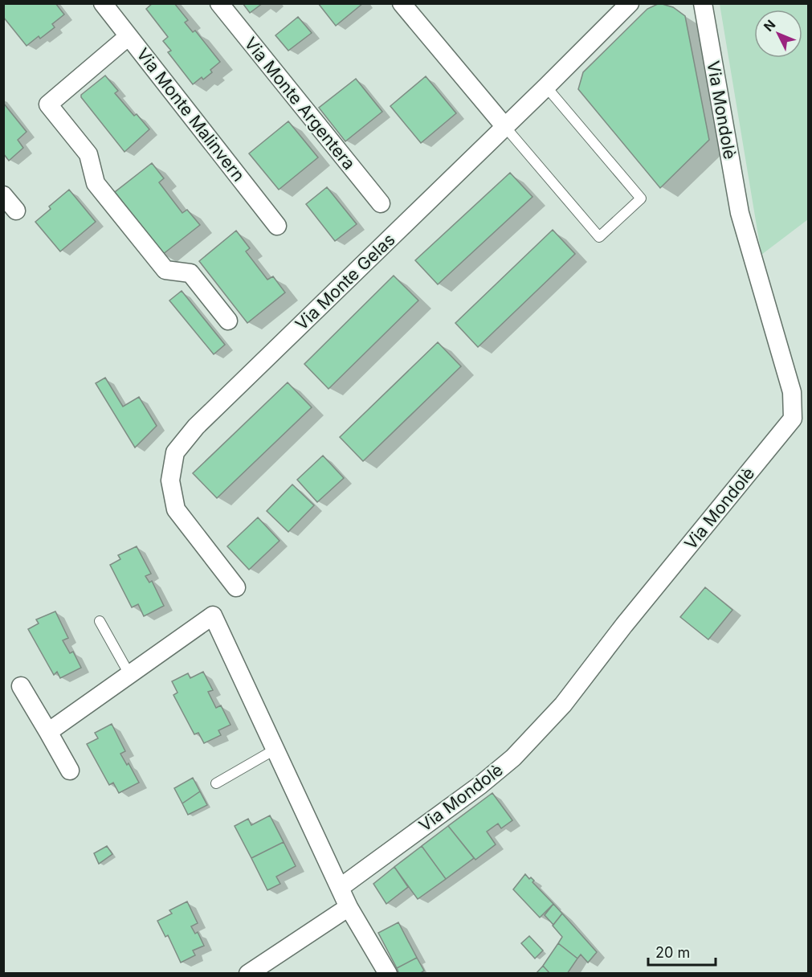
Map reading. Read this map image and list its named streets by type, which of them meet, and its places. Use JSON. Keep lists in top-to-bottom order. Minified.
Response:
{"streets":{"street":["Via Monte Argentera","Via Mondolè","Via Monte Malinvern","Via Monte Gelas"]},"scale_bar":"20 m","north":"top left"}
